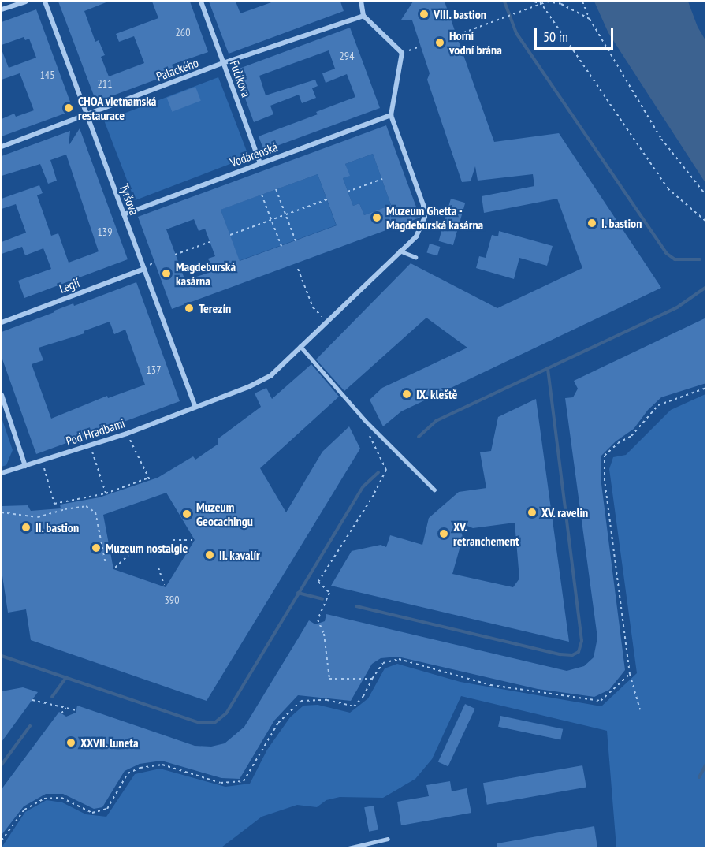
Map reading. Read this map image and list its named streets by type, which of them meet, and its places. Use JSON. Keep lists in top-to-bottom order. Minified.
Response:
{"streets":{"street":["Palackého","Fučíkova","Vodárenská","Tyršova","Legií","Pod Hradbami"]},"crossings":[["Palackého","Fučíkova"],["Palackého","Tyršova"],["Fučíkova","Vodárenská"],["Vodárenská","Tyršova"],["Vodárenská","Pod Hradbami"],["Tyršova","Legií"],["Tyršova","Pod Hradbami"]],"places":["VIII. bastion","Horní vodní brána","CHOA vietnamská restaurace","Muzeum Ghetta - Magdeburská kasárna","I. bastion","Magdeburská kasárna","Terezín","IX. kleště","XV. ravelin","Muzeum Geocachingu","II. bastion","XV. retranchement","Muzeum nostalgie","II. kavalír","XXVII. luneta"],"house_numbers":["260","294","145","211","139","137","390"],"scale_bar":"50 m"}
